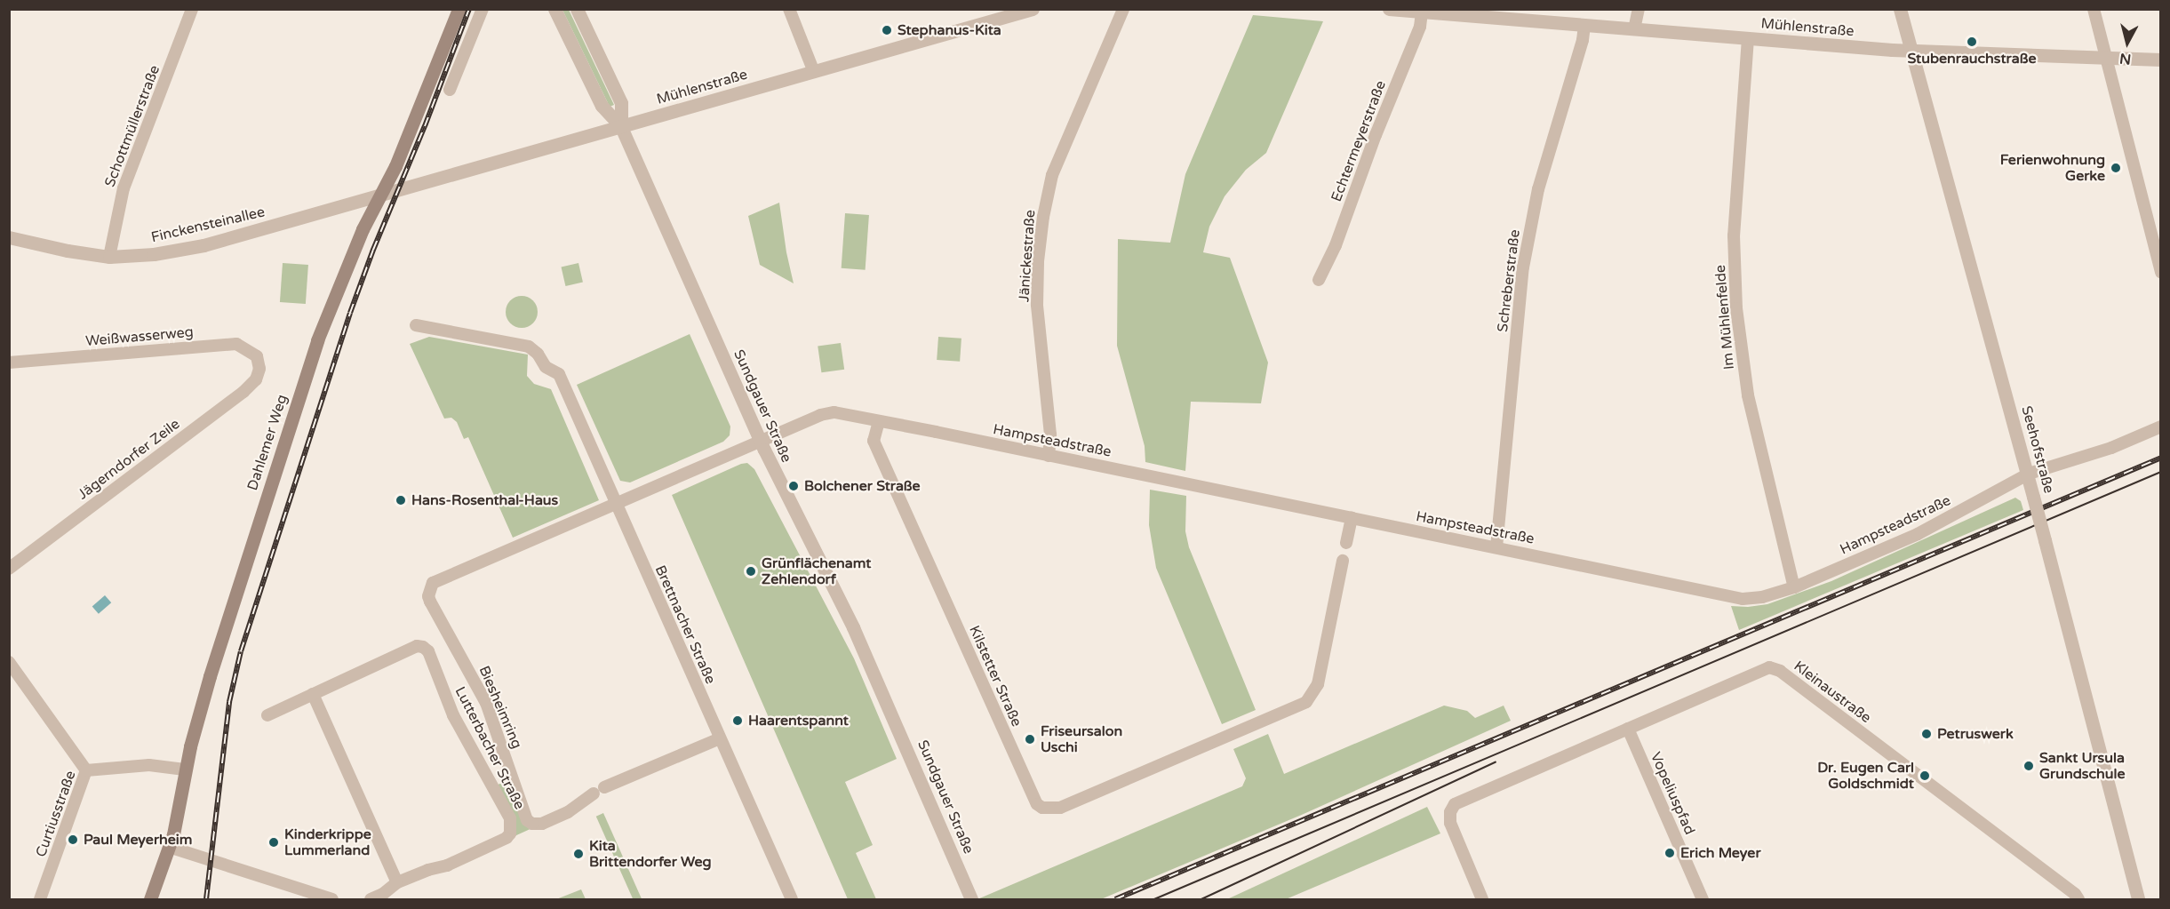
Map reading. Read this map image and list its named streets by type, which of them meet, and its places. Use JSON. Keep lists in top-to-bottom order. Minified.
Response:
{"streets":{"main road":["Dahlemer Weg"],"street":["Mühlenstraße","Schottmüllerstraße","Echtermeyerstraße","Finckensteinallee","Jänickestraße","Schreberstraße","Im Mühlenfelde","Weißwasserweg","Sundgauer Straße","Hampsteadstraße","Seehofstraße","Jägerndorfer Zeile","Brettnacher Straße","Kilstetter Straße","Kleinaustraße","Biesheimring","Lutterbacher Straße","Vopeliuspfad","Curtiusstraße"]},"crossings":[["Mühlenstraße","Echtermeyerstraße"],["Mühlenstraße","Finckensteinallee"],["Mühlenstraße","Schreberstraße"],["Mühlenstraße","Im Mühlenfelde"],["Mühlenstraße","Sundgauer Straße"],["Mühlenstraße","Dahlemer Weg"],["Mühlenstraße","Seehofstraße"],["Schottmüllerstraße","Finckensteinallee"],["Finckensteinallee","Dahlemer Weg"],["Jänickestraße","Hampsteadstraße"],["Schreberstraße","Hampsteadstraße"],["Im Mühlenfelde","Hampsteadstraße"],["Weißwasserweg","Jägerndorfer Zeile"],["Sundgauer Straße","Hampsteadstraße"],["Hampsteadstraße","Seehofstraße"],["Hampsteadstraße","Kilstetter Straße"],["Dahlemer Weg","Curtiusstraße"],["Brettnacher Straße","Biesheimring"],["Kleinaustraße","Vopeliuspfad"]],"places":["Stephanus-Kita","Stubenrauchstraße","Ferienwohnung Gerke","Bolchener Straße","Hans-Rosenthal-Haus","Grünflächenamt Zehlendorf","Haarentspannt","Petruswerk","Friseursalon Uschi","Sankt Ursula Grundschule","Dr. Eugen Carl Goldschmidt","Paul Meyerheim","Kinderkrippe Lummerland","Erich Meyer","Kita Brittendorfer Weg"],"north":"bottom"}
